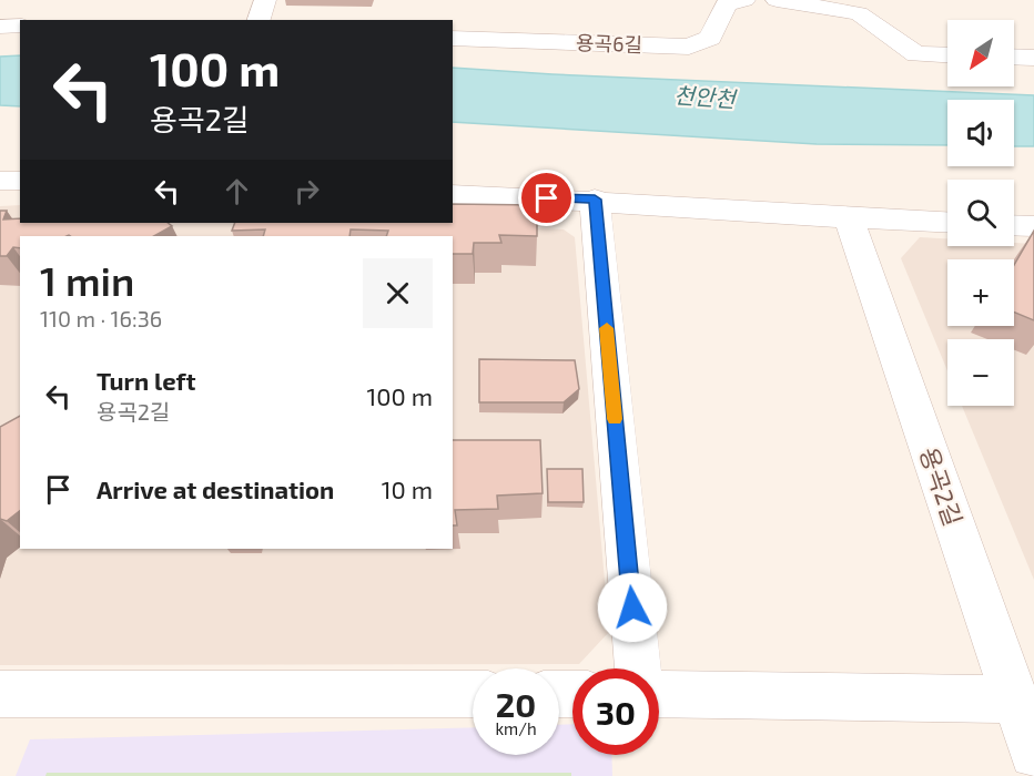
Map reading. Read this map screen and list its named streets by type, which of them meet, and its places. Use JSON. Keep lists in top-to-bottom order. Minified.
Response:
{"streets":{"street":["용곡6길","용곡2길"]},"water":["천안천"],"north":"bottom left","page":{"map_buttons":["+","−"],"turn":["100 m","용곡2길"],"heading":["1 min","110 m · 16:36"],"list":[{"name":"Turn left","note":"용곡2길","value":"100 m"},{"name":"Arrive at destination","value":"10 m"}],"speed":"20 km/h","limit":"30"}}
